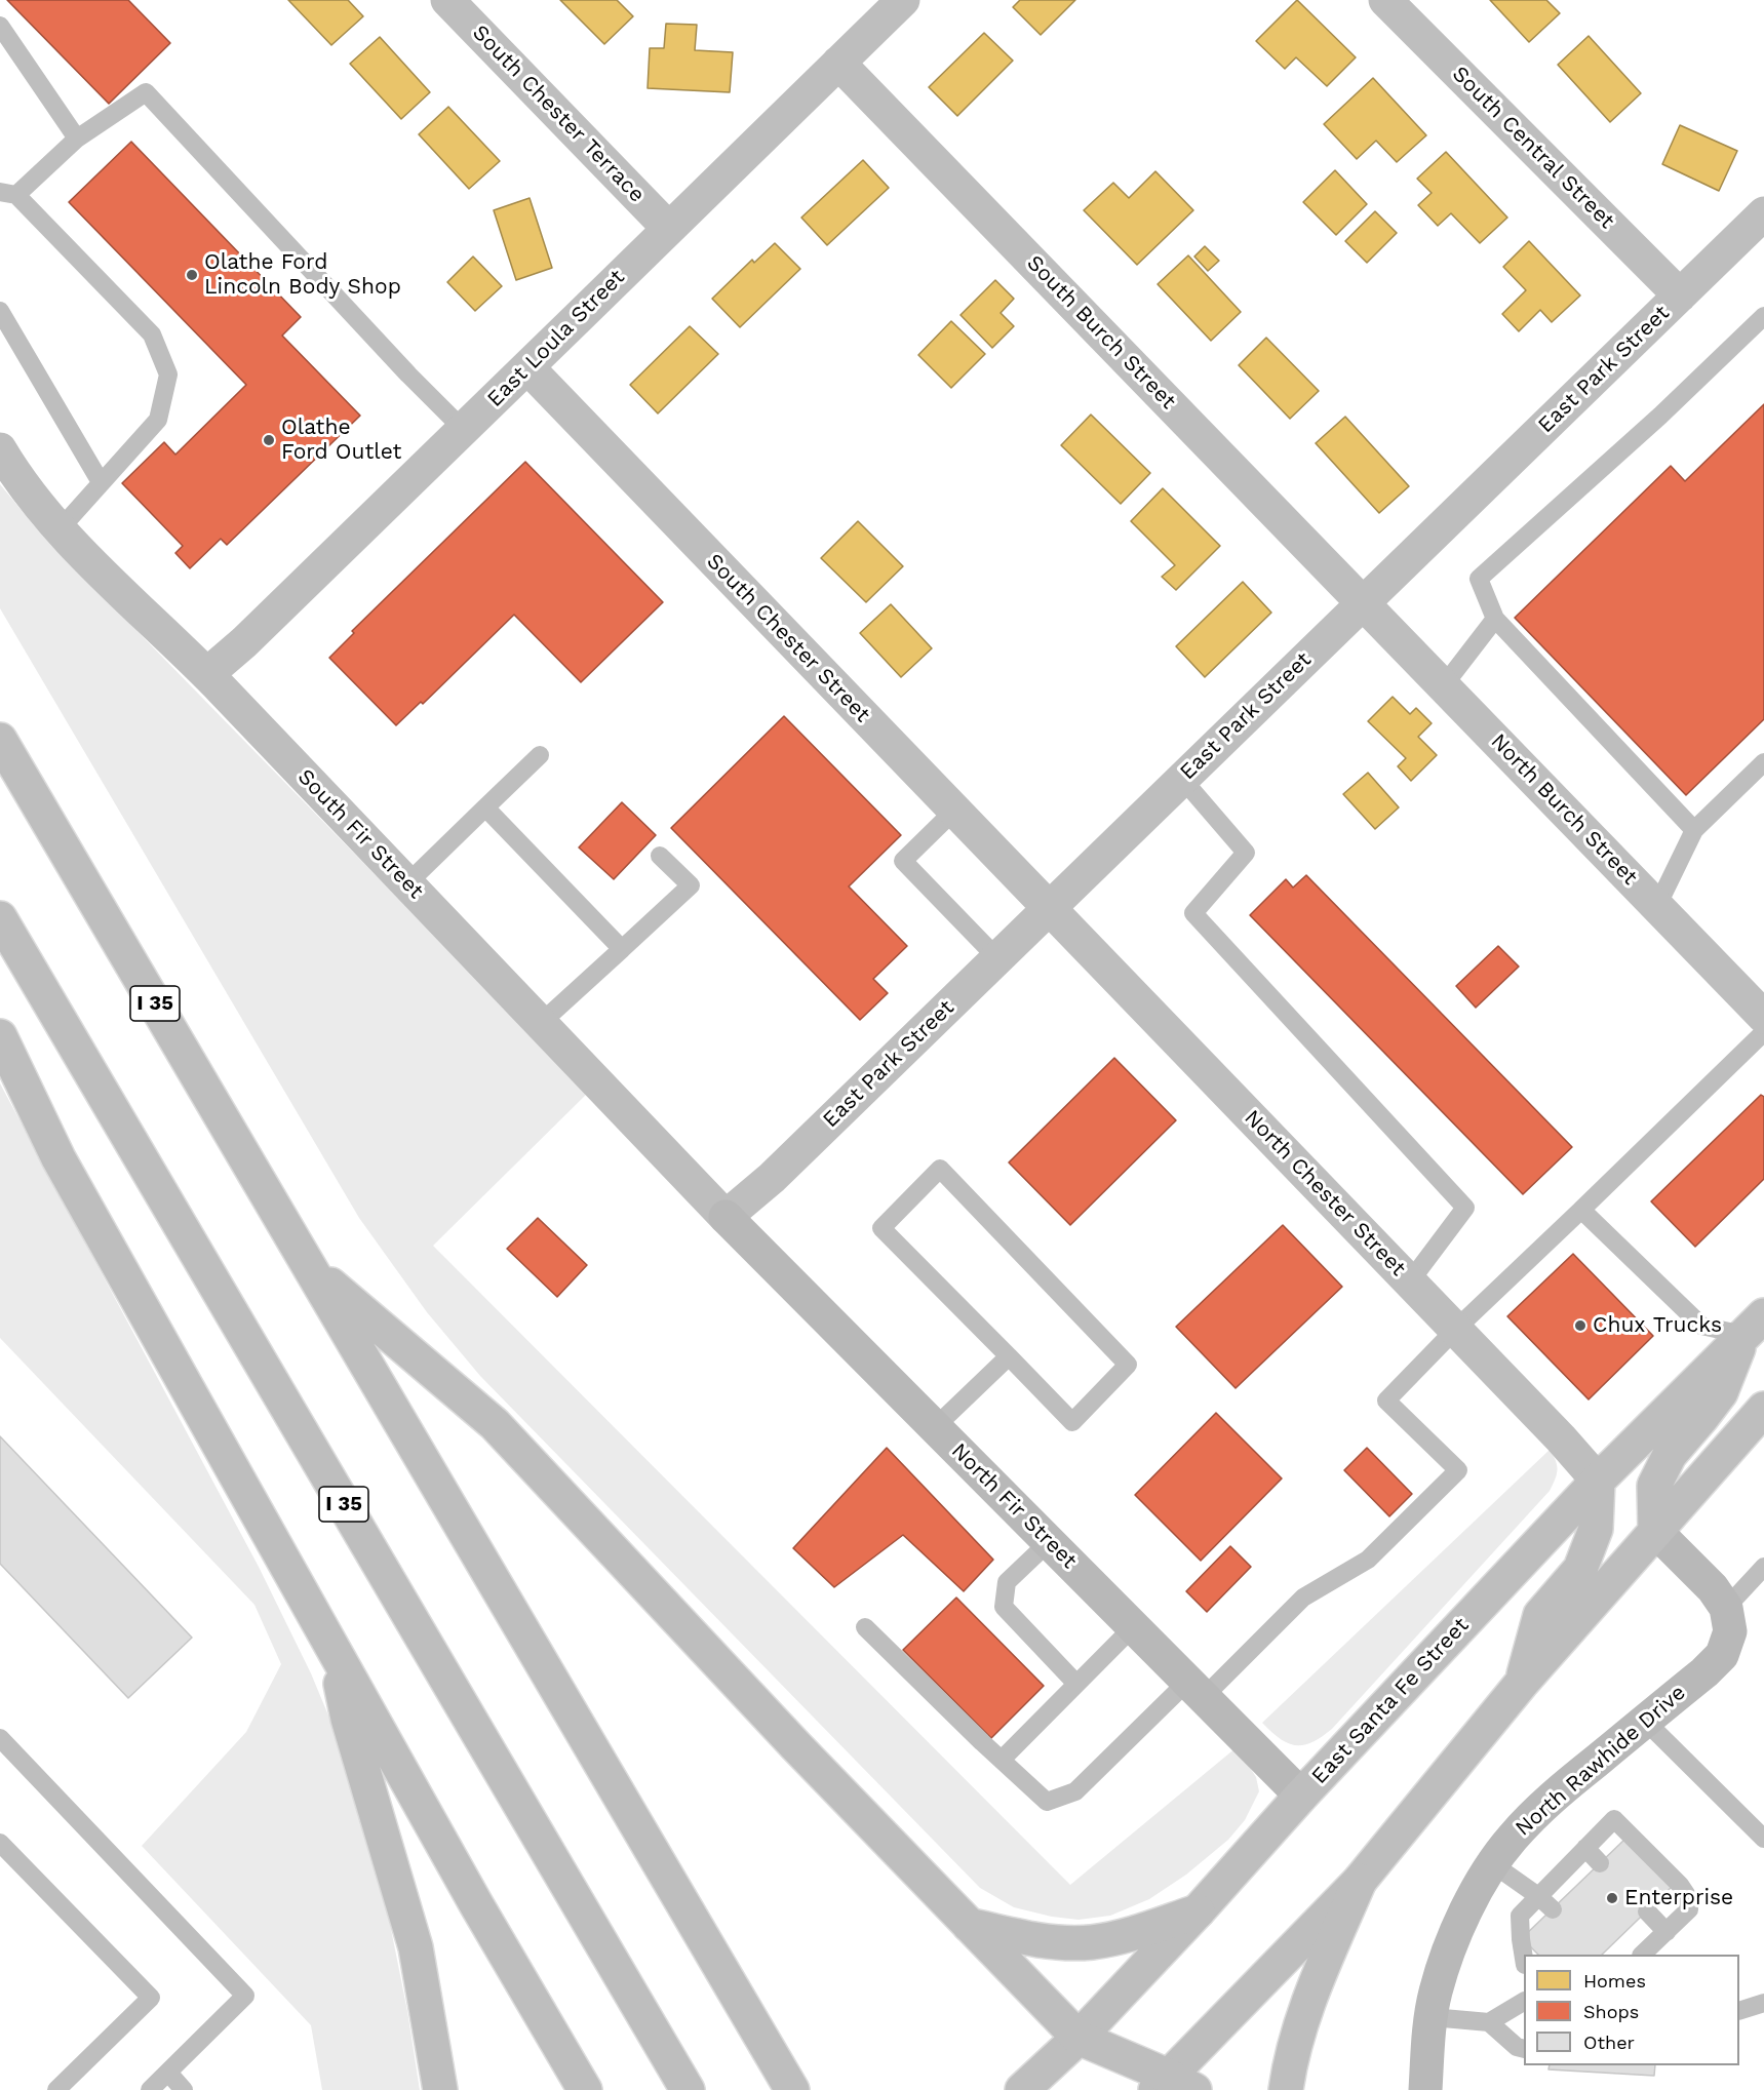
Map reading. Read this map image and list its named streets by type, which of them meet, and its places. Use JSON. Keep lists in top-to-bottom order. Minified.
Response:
{"streets":{"main road":["South Chester Terrace","South Central Street","South Burch Street","East Loula Street","East Park Street","South Chester Street","North Burch Street","South Fir Street","I 35","North Chester Street","East Santa Fe Street"],"street":["North Fir Street","North Rawhide Drive"]},"crossings":[["South Chester Terrace","East Loula Street"],["South Central Street","East Park Street"],["South Burch Street","East Loula Street"],["South Burch Street","East Park Street"],["South Burch Street","North Burch Street"],["East Loula Street","South Chester Street"],["East Loula Street","South Fir Street"],["East Park Street","South Chester Street"],["East Park Street","North Burch Street"],["East Park Street","South Fir Street"],["East Park Street","North Chester Street"],["East Park Street","North Fir Street"],["South Chester Street","North Chester Street"],["South Fir Street","North Fir Street"],["North Chester Street","East Santa Fe Street"],["North Fir Street","East Santa Fe Street"]],"places":["Olathe Ford Lincoln Body Shop","Olathe Ford Outlet","Chux Trucks","Enterprise"],"legend":["Homes","Shops","Other"]}
